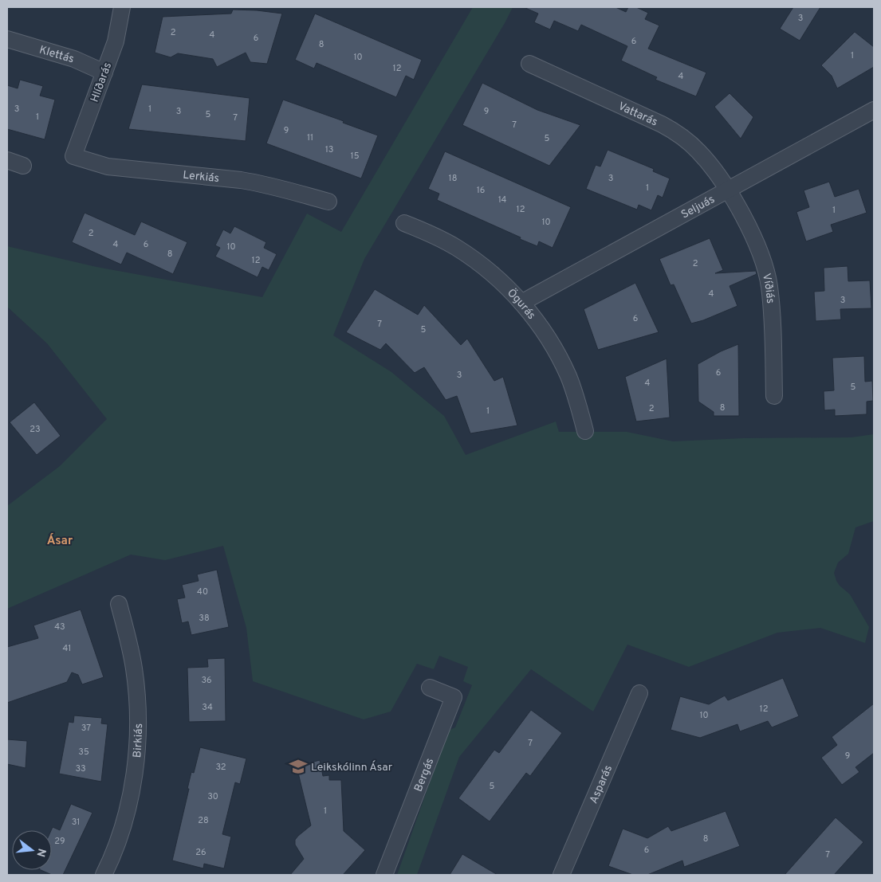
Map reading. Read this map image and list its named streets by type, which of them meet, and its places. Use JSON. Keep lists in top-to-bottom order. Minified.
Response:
{"streets":{"street":["Klettás","Hlíðarás","Vattarás","Lerkiás","Seljuás","Víðiás","Ögurás","Birkiás","Bergás","Asparás"]},"crossings":[["Klettás","Hlíðarás"],["Hlíðarás","Lerkiás"],["Vattarás","Seljuás"],["Vattarás","Víðiás"],["Seljuás","Víðiás"],["Seljuás","Ögurás"]],"districts":["Ásar"],"places":{"school or university":["Leikskólinn Ásar"]},"house_numbers":["3","2","4","6","6","8","1","10","12","4","3","1","3","9","5","1","7","7","9","11","5","13","15","18","3","1","16","14","12","1","10","2","4","6","10","8","12","2","4","3","6","7","5","6","3","4","5","8","2","1","23","40","38","43","41","36","34","12","10","37","7","35","9","32","33","5","30","1","28","31","8","29","6","26","7"],"north":"right"}
